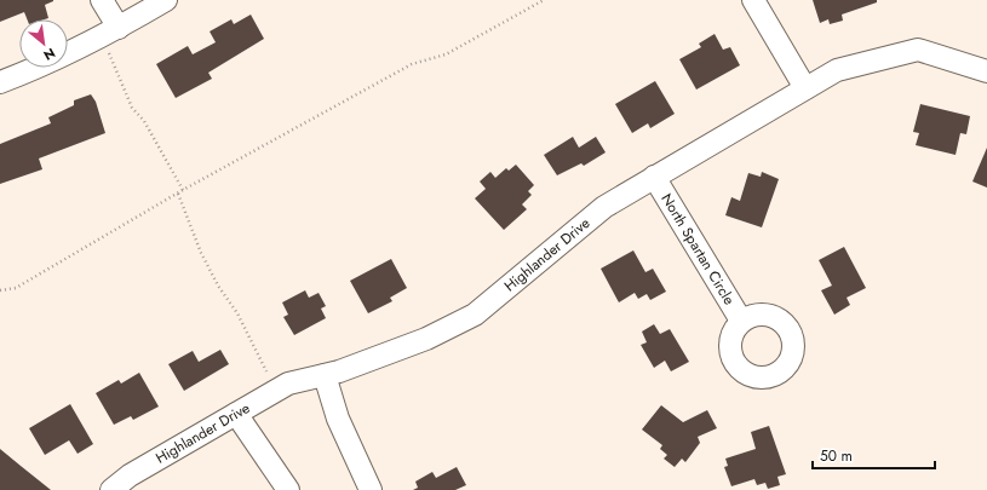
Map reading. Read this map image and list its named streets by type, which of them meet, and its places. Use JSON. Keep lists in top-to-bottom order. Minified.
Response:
{"streets":{"street":["North Spartan Circle","Highlander Drive"]},"crossings":[["North Spartan Circle","Highlander Drive"]],"scale_bar":"50 m","north":"bottom right"}
